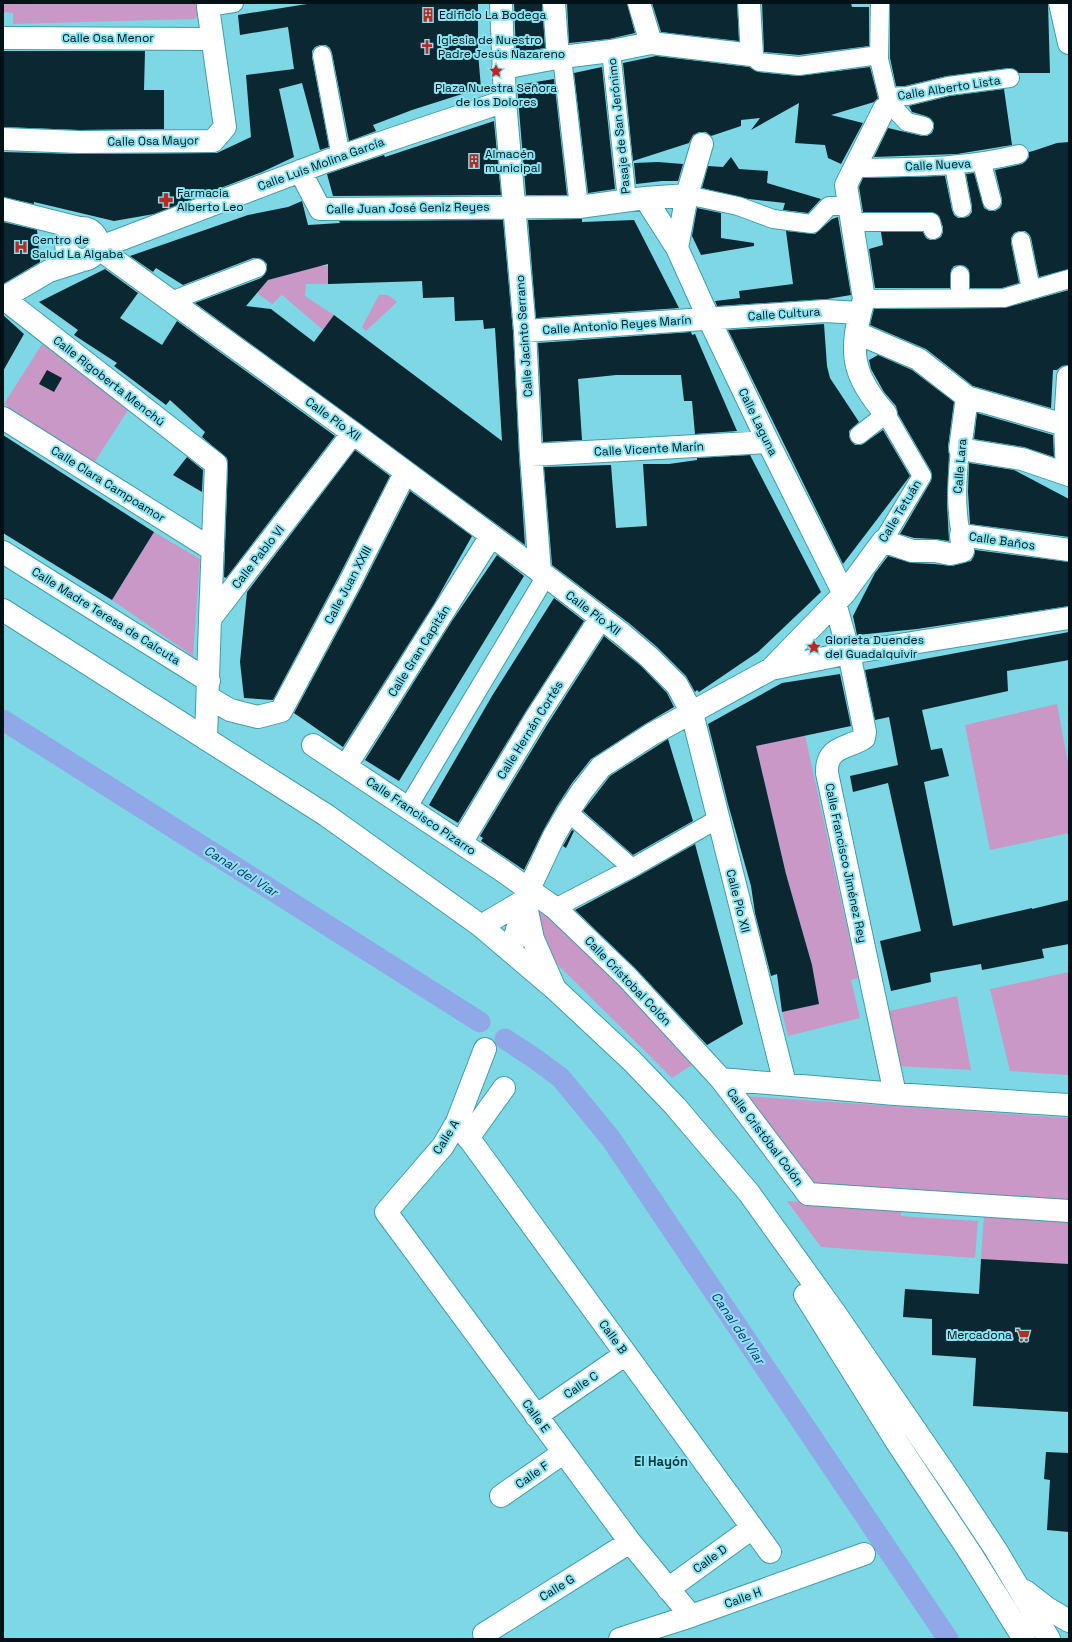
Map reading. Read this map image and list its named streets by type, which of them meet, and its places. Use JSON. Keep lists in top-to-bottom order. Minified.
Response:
{"streets":{"street":["Calle Osa Menor","Calle Alberto Lista","Pasaje de San Jerónimo","Calle Osa Mayor","Calle Luis Molina García","Calle Nueva","Calle Juan José Geniz Reyes","Calle Cultura","Calle Antonio Reyes Marín","Calle Jacinto Serrano","Calle Rigoberta Menchú","Calle Pío XII","Calle Laguna","Calle Vicente Marín","Calle Lara","Calle Clara Campoamor","Calle Tetuán","Calle Baños","Calle Pablo VI","Calle Juan XXIII","Calle Madre Teresa de Calcuta","Calle Gran Capitán","Calle Hernán Cortés","Calle Francisco Pizarro","Calle Francisco Jiménez Rey","Calle Cristobal Colón","Calle A","Calle Cristóbal Colón","Calle B","Calle C","Calle E","Calle F","Calle D","Calle G","Calle H"]},"crossings":[["Calle Osa Menor","Calle Osa Mayor"],["Calle Alberto Lista","Calle Tetuán"],["Pasaje de San Jerónimo","Calle Laguna"],["Calle Luis Molina García","Calle Juan José Geniz Reyes"],["Calle Luis Molina García","Calle Jacinto Serrano"],["Calle Luis Molina García","Calle Pío XII"],["Calle Nueva","Calle Tetuán"],["Calle Juan José Geniz Reyes","Calle Jacinto Serrano"],["Calle Cultura","Calle Antonio Reyes Marín"],["Calle Cultura","Calle Laguna"],["Calle Cultura","Calle Tetuán"],["Calle Antonio Reyes Marín","Calle Jacinto Serrano"],["Calle Antonio Reyes Marín","Calle Laguna"],["Calle Jacinto Serrano","Calle Pío XII"],["Calle Jacinto Serrano","Calle Vicente Marín"],["Calle Rigoberta Menchú","Calle Clara Campoamor"],["Calle Pío XII","Calle Pablo VI"],["Calle Pío XII","Calle Juan XXIII"],["Calle Pío XII","Calle Gran Capitán"],["Calle Pío XII","Calle Hernán Cortés"],["Calle Laguna","Calle Vicente Marín"],["Calle Laguna","Calle Tetuán"],["Calle Laguna","Calle Francisco Jiménez Rey"],["Calle Lara","Calle Baños"],["Calle Tetuán","Calle Baños"],["Calle Juan XXIII","Calle Madre Teresa de Calcuta"],["Calle Gran Capitán","Calle Francisco Pizarro"],["Calle Hernán Cortés","Calle Francisco Pizarro"],["Calle Francisco Pizarro","Calle Cristobal Colón"],["Calle Cristobal Colón","Calle Cristóbal Colón"],["Calle A","Calle B"],["Calle A","Calle E"],["Calle B","Calle C"],["Calle B","Calle D"],["Calle C","Calle E"],["Calle E","Calle F"],["Calle E","Calle D"],["Calle E","Calle G"],["Calle E","Calle H"]],"districts":["El Hayón"],"water":["Canal del Viar"],"places":{"building":["Edificio La Bodega","Almacén municipal"],"church":["Iglesia de Nuestro Padre Jesús Nazareno"],"place":["Plaza Nuestra Señora de los Dolores","Glorieta Duendes del Guadalquivir"],"pharmacy":["Farmacia Alberto Leo"],"hospital":["Centro de Salud La Algaba"],"supermarket":["Mercadona"]}}
